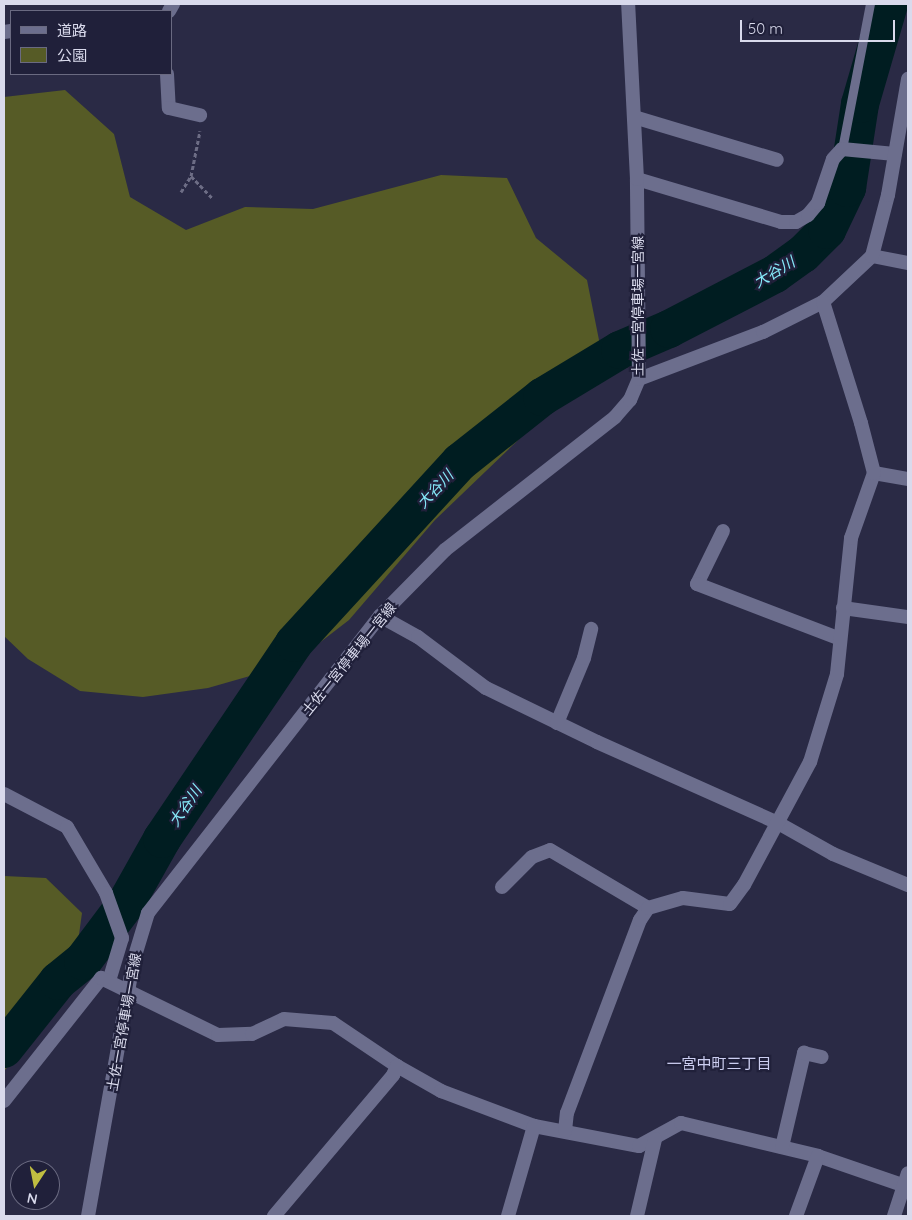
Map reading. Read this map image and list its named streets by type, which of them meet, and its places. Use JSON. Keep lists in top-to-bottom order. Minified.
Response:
{"streets":{"street":["土佐一宮停車場一宮線"]},"districts":["一宮中町三丁目"],"water":["大谷川"],"legend":["道路","公園"],"scale_bar":"50 m","north":"bottom"}
